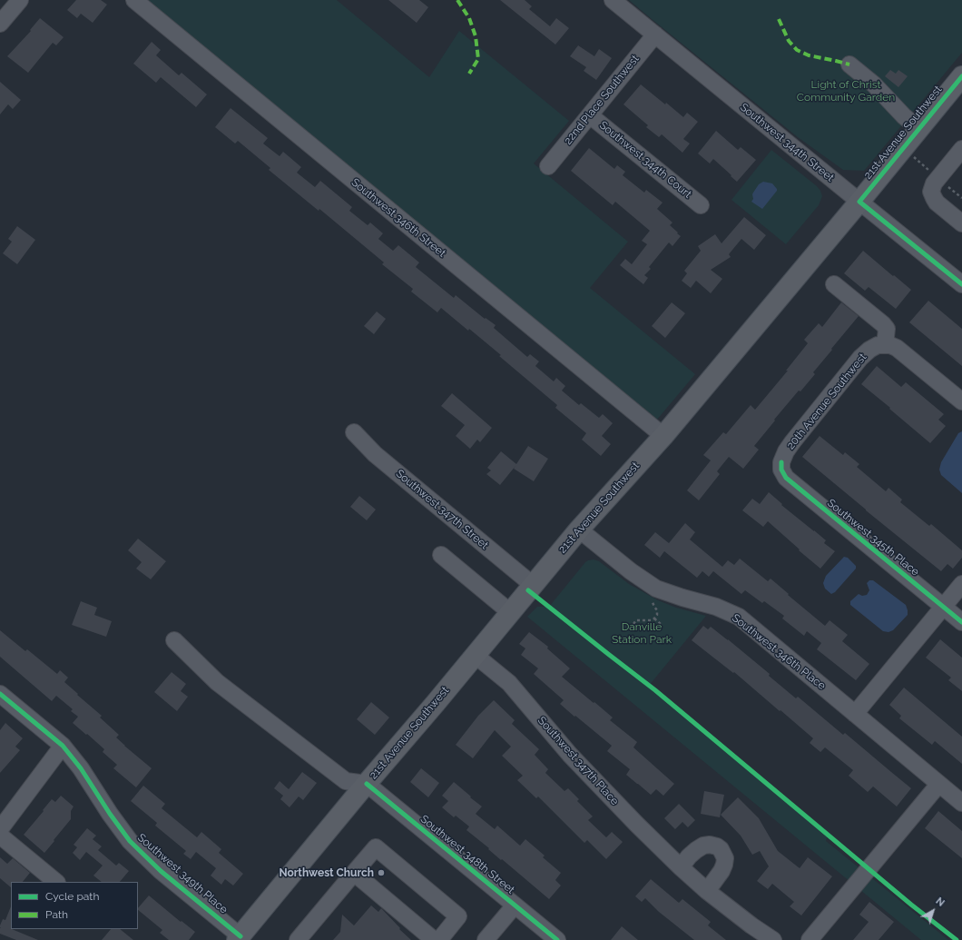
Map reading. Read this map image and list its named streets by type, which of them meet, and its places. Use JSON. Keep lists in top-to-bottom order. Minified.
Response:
{"streets":{"main road":["21st Avenue Southwest"],"street":["22nd Place Southwest","Southwest 344th Street","Southwest 344th Court","Southwest 346th Street","20th Avenue Southwest","Southwest 347th Street","Southwest 345th Place","Southwest 346th Place","Southwest 347th Place","Southwest 348th Street","Southwest 349th Place"]},"crossings":[["22nd Place Southwest","Southwest 344th Street"],["22nd Place Southwest","Southwest 344th Court"],["21st Avenue Southwest","Southwest 344th Street"],["21st Avenue Southwest","Southwest 346th Street"],["21st Avenue Southwest","Southwest 347th Street"],["21st Avenue Southwest","Southwest 346th Place"],["21st Avenue Southwest","Southwest 347th Place"],["21st Avenue Southwest","Southwest 348th Street"],["21st Avenue Southwest","Southwest 349th Place"],["20th Avenue Southwest","Southwest 345th Place"]],"parks":["Light of Christ Community Garden","Danville Station Park"],"places":["Northwest Church"],"legend":["Cycle path","Path"],"north":"top right"}
